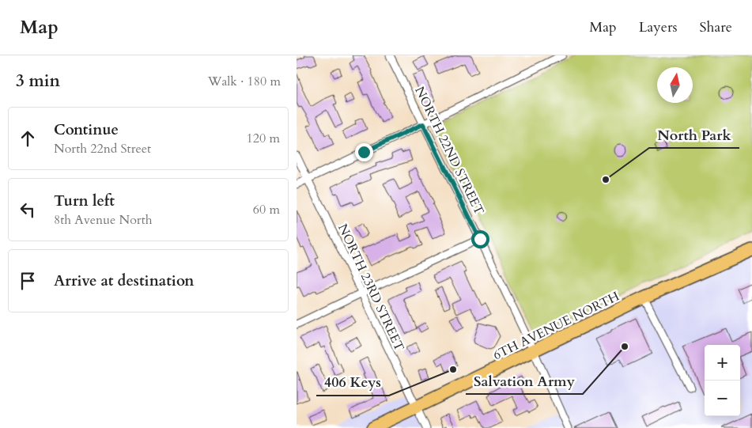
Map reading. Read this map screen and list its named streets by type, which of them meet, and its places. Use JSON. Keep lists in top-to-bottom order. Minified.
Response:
{"streets":{"main road":["6TH AVENUE NORTH"],"street":["NORTH 22ND STREET","NORTH 23RD STREET"]},"crossings":[["NORTH 22ND STREET","6TH AVENUE NORTH"],["NORTH 23RD STREET","6TH AVENUE NORTH"]],"places":["North Park","Salvation Army","406 Keys"],"north":"top","page":{"header":"Map","nav":["Map","Layers","Share"],"heading":["3 min","Walk · 180 m"],"list":[["Continue","North 22nd Street","120 m"],["Turn left","8th Avenue North","60 m"],"Arrive at destination"],"map_buttons":["+","−"]}}
